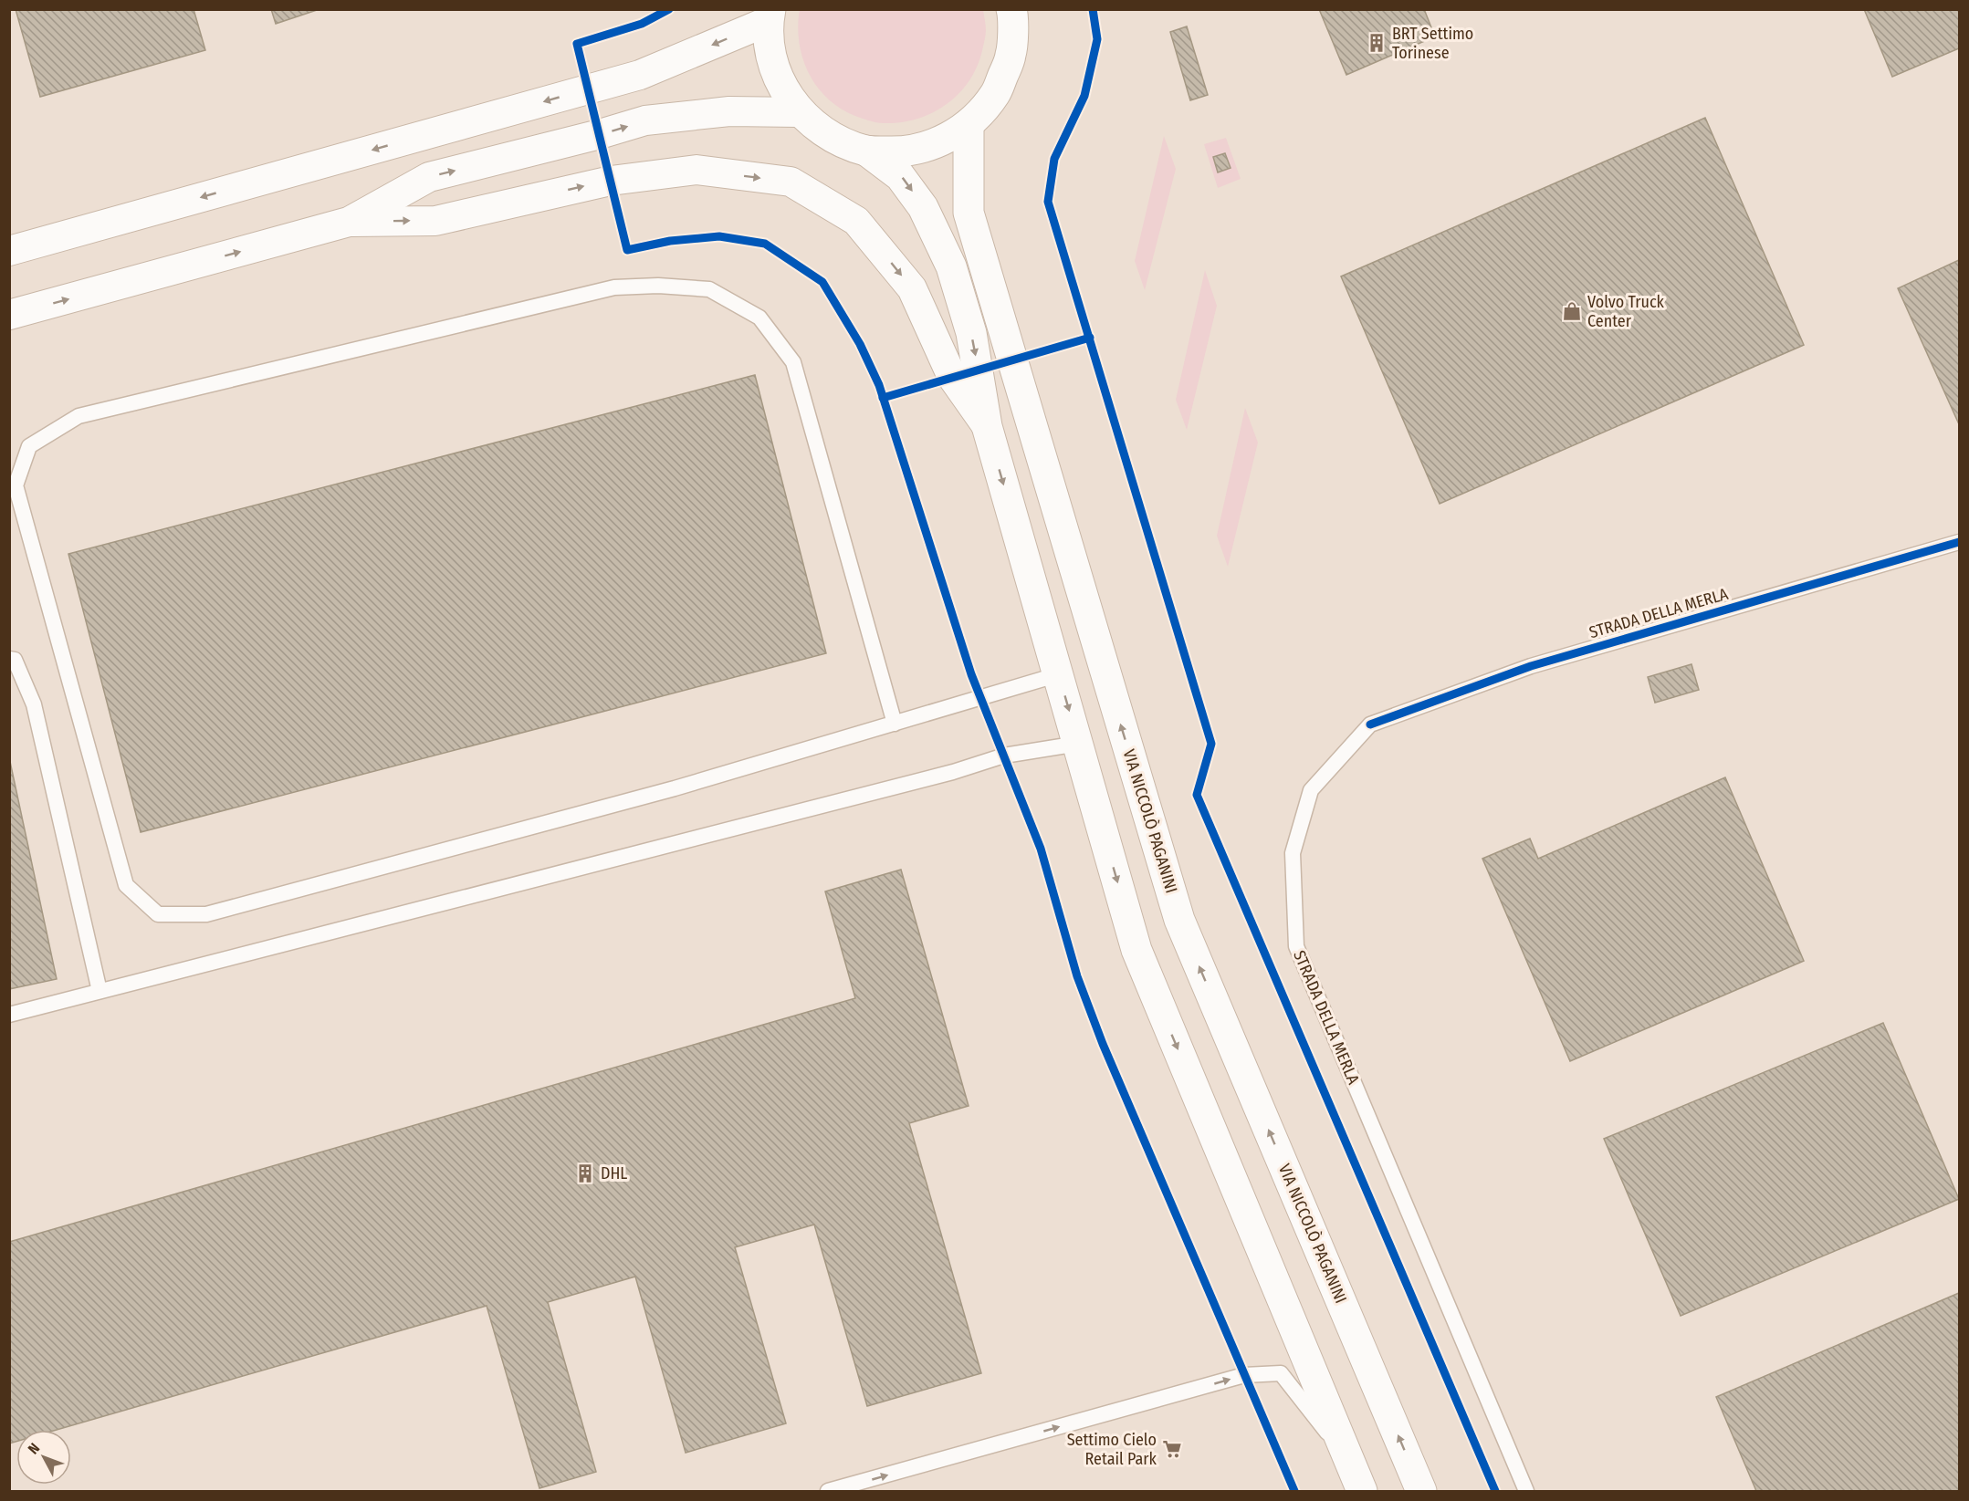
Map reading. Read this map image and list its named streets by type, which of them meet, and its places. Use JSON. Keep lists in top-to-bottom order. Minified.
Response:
{"streets":{"street":["VIA NICCOLÒ PAGANINI"],"lane":["STRADA DELLA MERLA"]},"places":{"building":["BRT Settimo Torinese","DHL"],"shop":["Volvo Truck Center"],"supermarket":["Settimo Cielo Retail Park"]},"north":"top left"}
